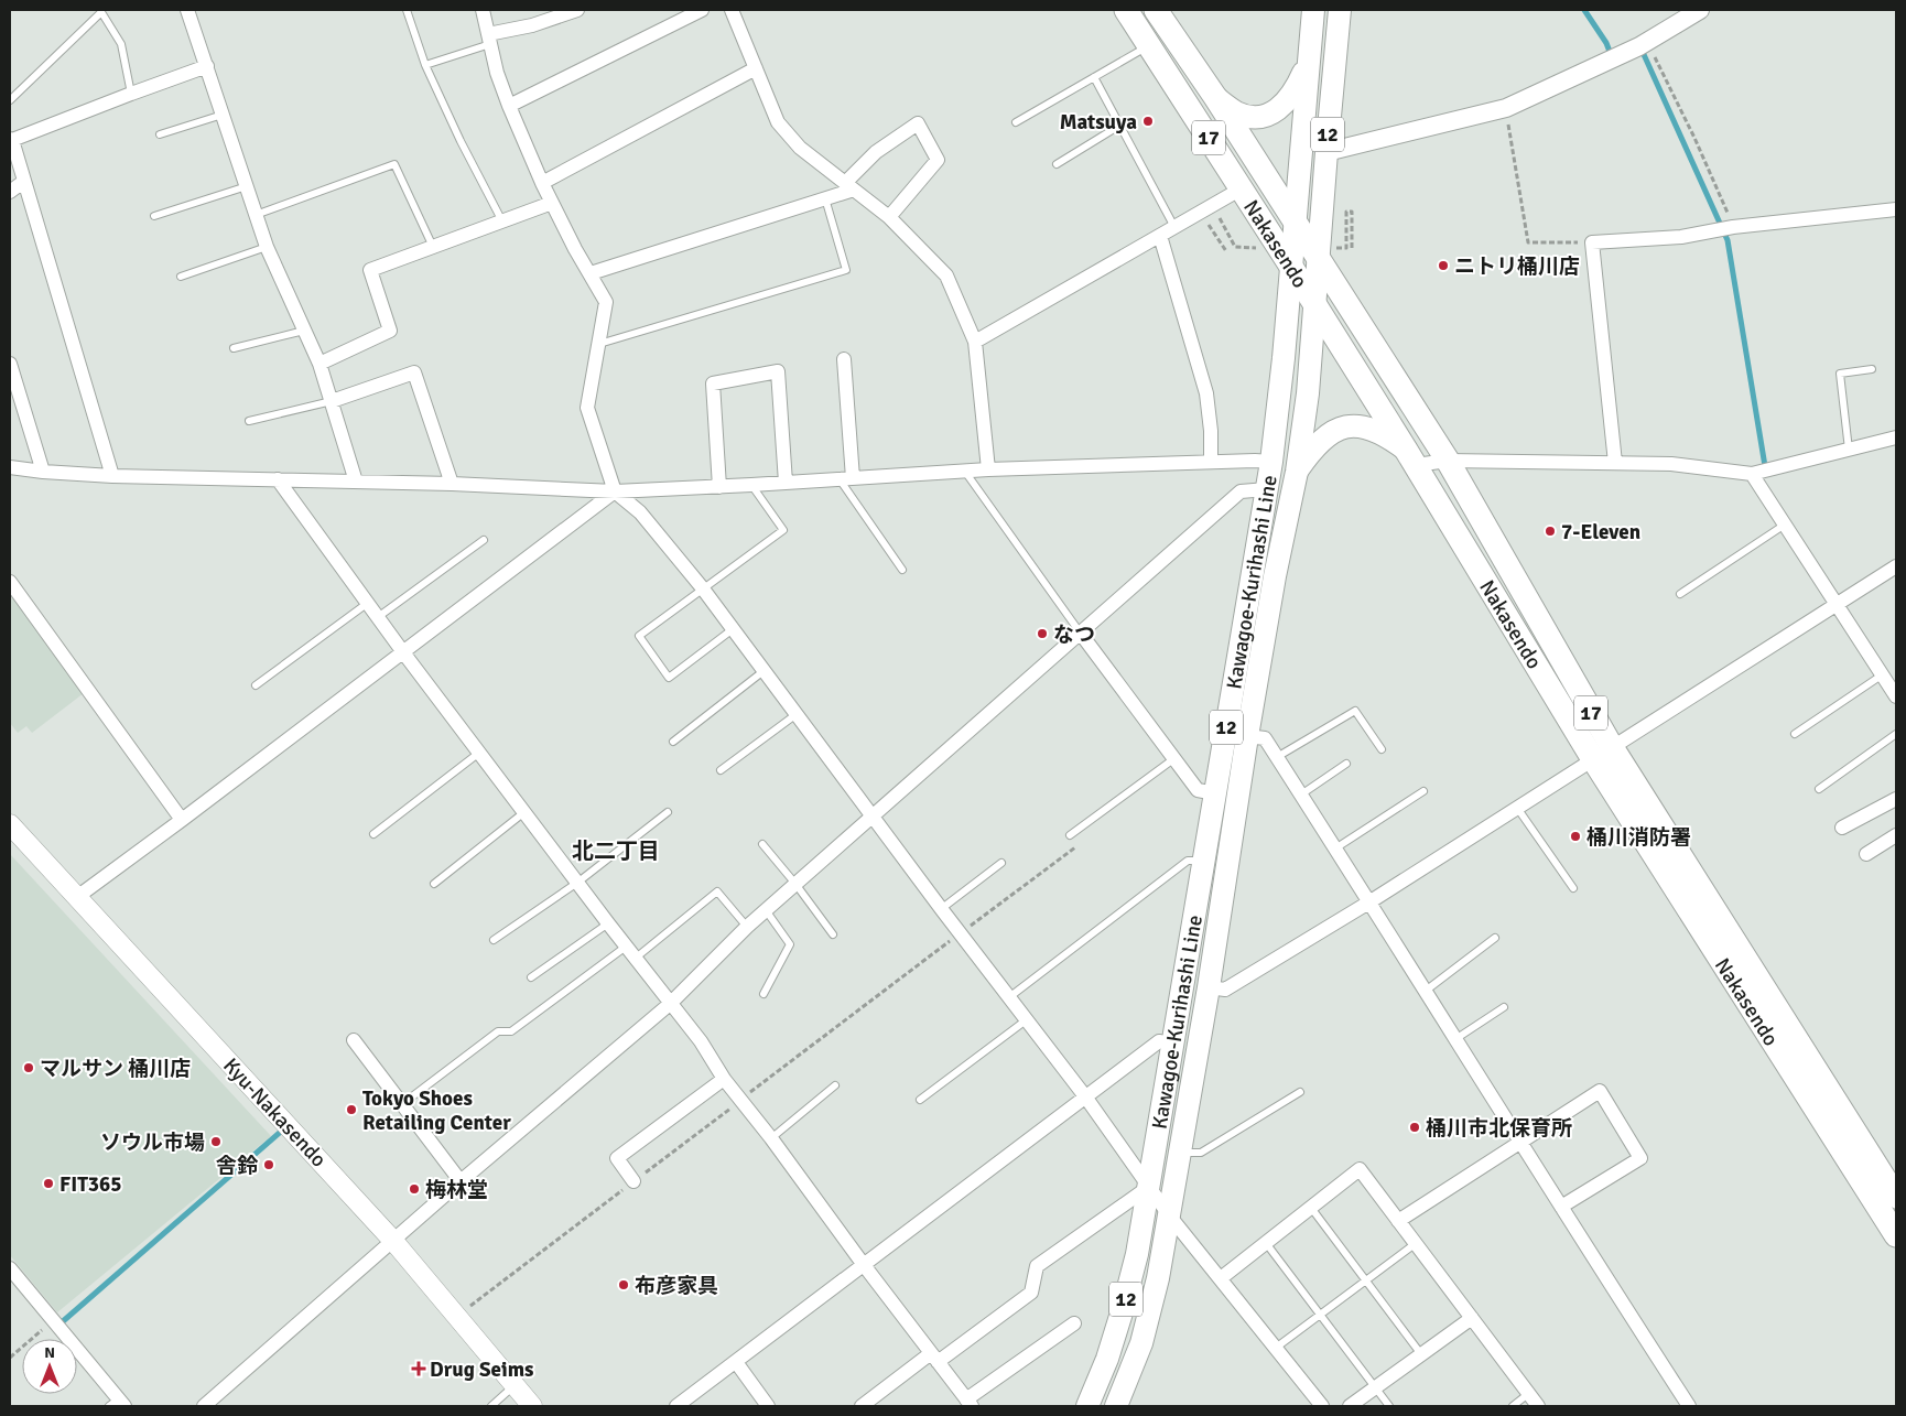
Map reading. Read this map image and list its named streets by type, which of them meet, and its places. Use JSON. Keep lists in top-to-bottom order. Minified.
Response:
{"streets":{"highway":["17","Nakasendo"],"main road":["12","Kawagoe-Kurihashi Line","Kyu-Nakasendo"]},"crossings":[["Nakasendo","Kawagoe-Kurihashi Line"]],"districts":["北二丁目"],"places":{"other":["Matsuya","ニトリ桶川店","7-Eleven","なつ","桶川消防署","マルサン 桶川店","Tokyo Shoes Retailing Center","桶川市北保育所","ソウル市場","舎鈴","FIT365","梅林堂","布彦家具"],"health":["Drug Seims"]},"north":"top"}
